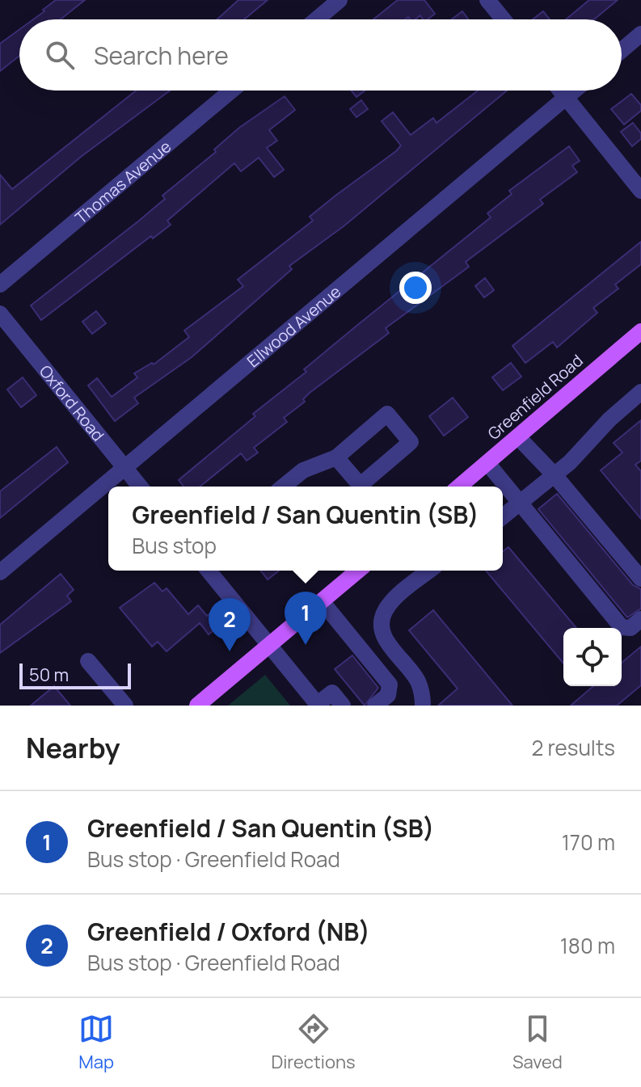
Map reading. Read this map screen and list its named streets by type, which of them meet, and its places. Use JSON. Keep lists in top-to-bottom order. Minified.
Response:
{"streets":{"main road":["Greenfield Road"],"street":["Thomas Avenue","Ellwood Avenue","Oxford Road"]},"crossings":[["Ellwood Avenue","Oxford Road"]],"scale_bar":"50 m","page":{"search":"Search here","popup":["Greenfield / San Quentin (SB)","Bus stop"],"pins":["1","2"],"scale":"50 m","heading":["Nearby","2 results"],"list":[{"mark":"1","name":"Greenfield / San Quentin (SB)","note":"Bus stop · Greenfield Road","value":"170 m"},{"mark":"2","name":"Greenfield / Oxford (NB)","note":"Bus stop · Greenfield Road","value":"180 m"}],"nav":["Map","Directions","Saved"]}}
